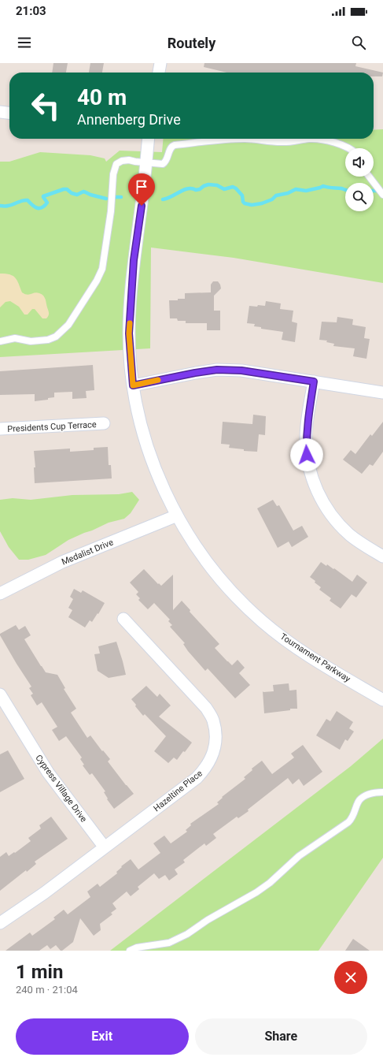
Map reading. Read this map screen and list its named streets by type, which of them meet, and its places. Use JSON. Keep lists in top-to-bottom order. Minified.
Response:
{"streets":{"street":["Presidents Cup Terrace","Medalist Drive","Tournament Parkway","Cypress Village Drive","Hazeltine Place"]},"crossings":[["Medalist Drive","Tournament Parkway"],["Cypress Village Drive","Hazeltine Place"]],"page":{"status":"21:03","header":"Routely","turn":["40 m","Annenberg Drive"],"heading":["1 min","240 m · 21:04"],"buttons":["Exit","Share"]}}
